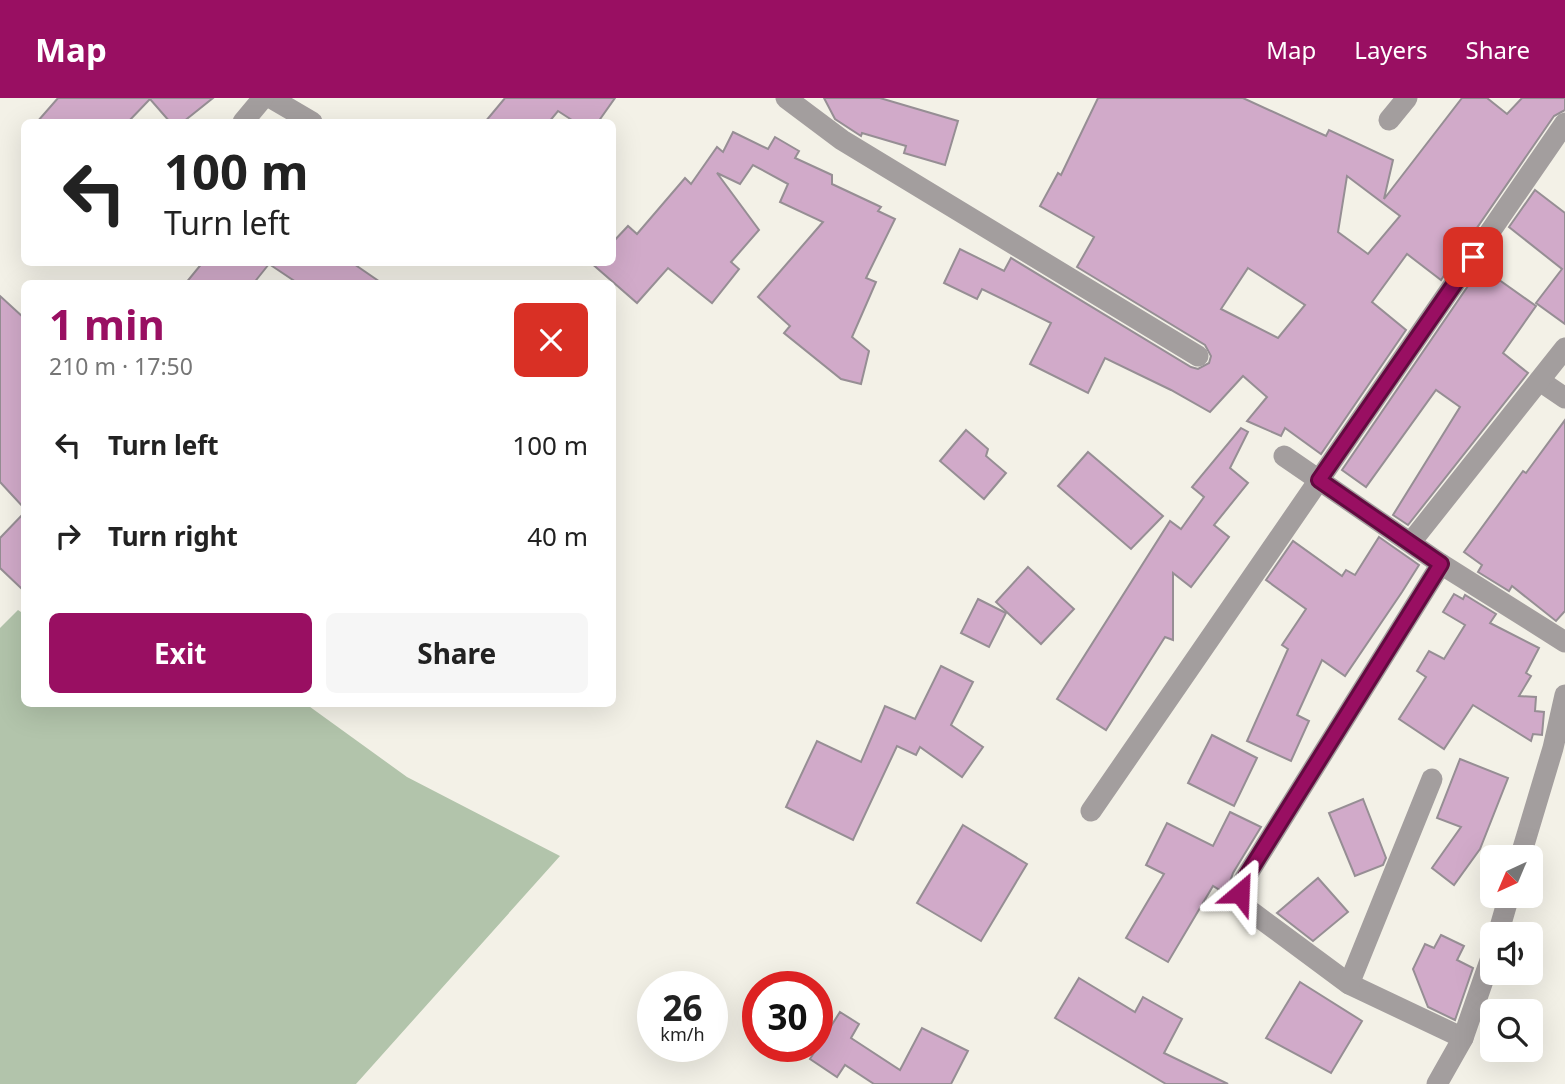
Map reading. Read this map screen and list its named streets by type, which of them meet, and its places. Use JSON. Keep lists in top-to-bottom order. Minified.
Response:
{"north":"bottom left","page":{"header":"Map","nav":["Map","Layers","Share"],"turn":["100 m","Turn left"],"heading":["1 min","210 m · 17:50"],"list":[{"name":"Turn left","value":"100 m"},{"name":"Turn right","value":"40 m"}],"buttons":["Exit","Share"],"speed":"26 km/h","limit":"30"}}
